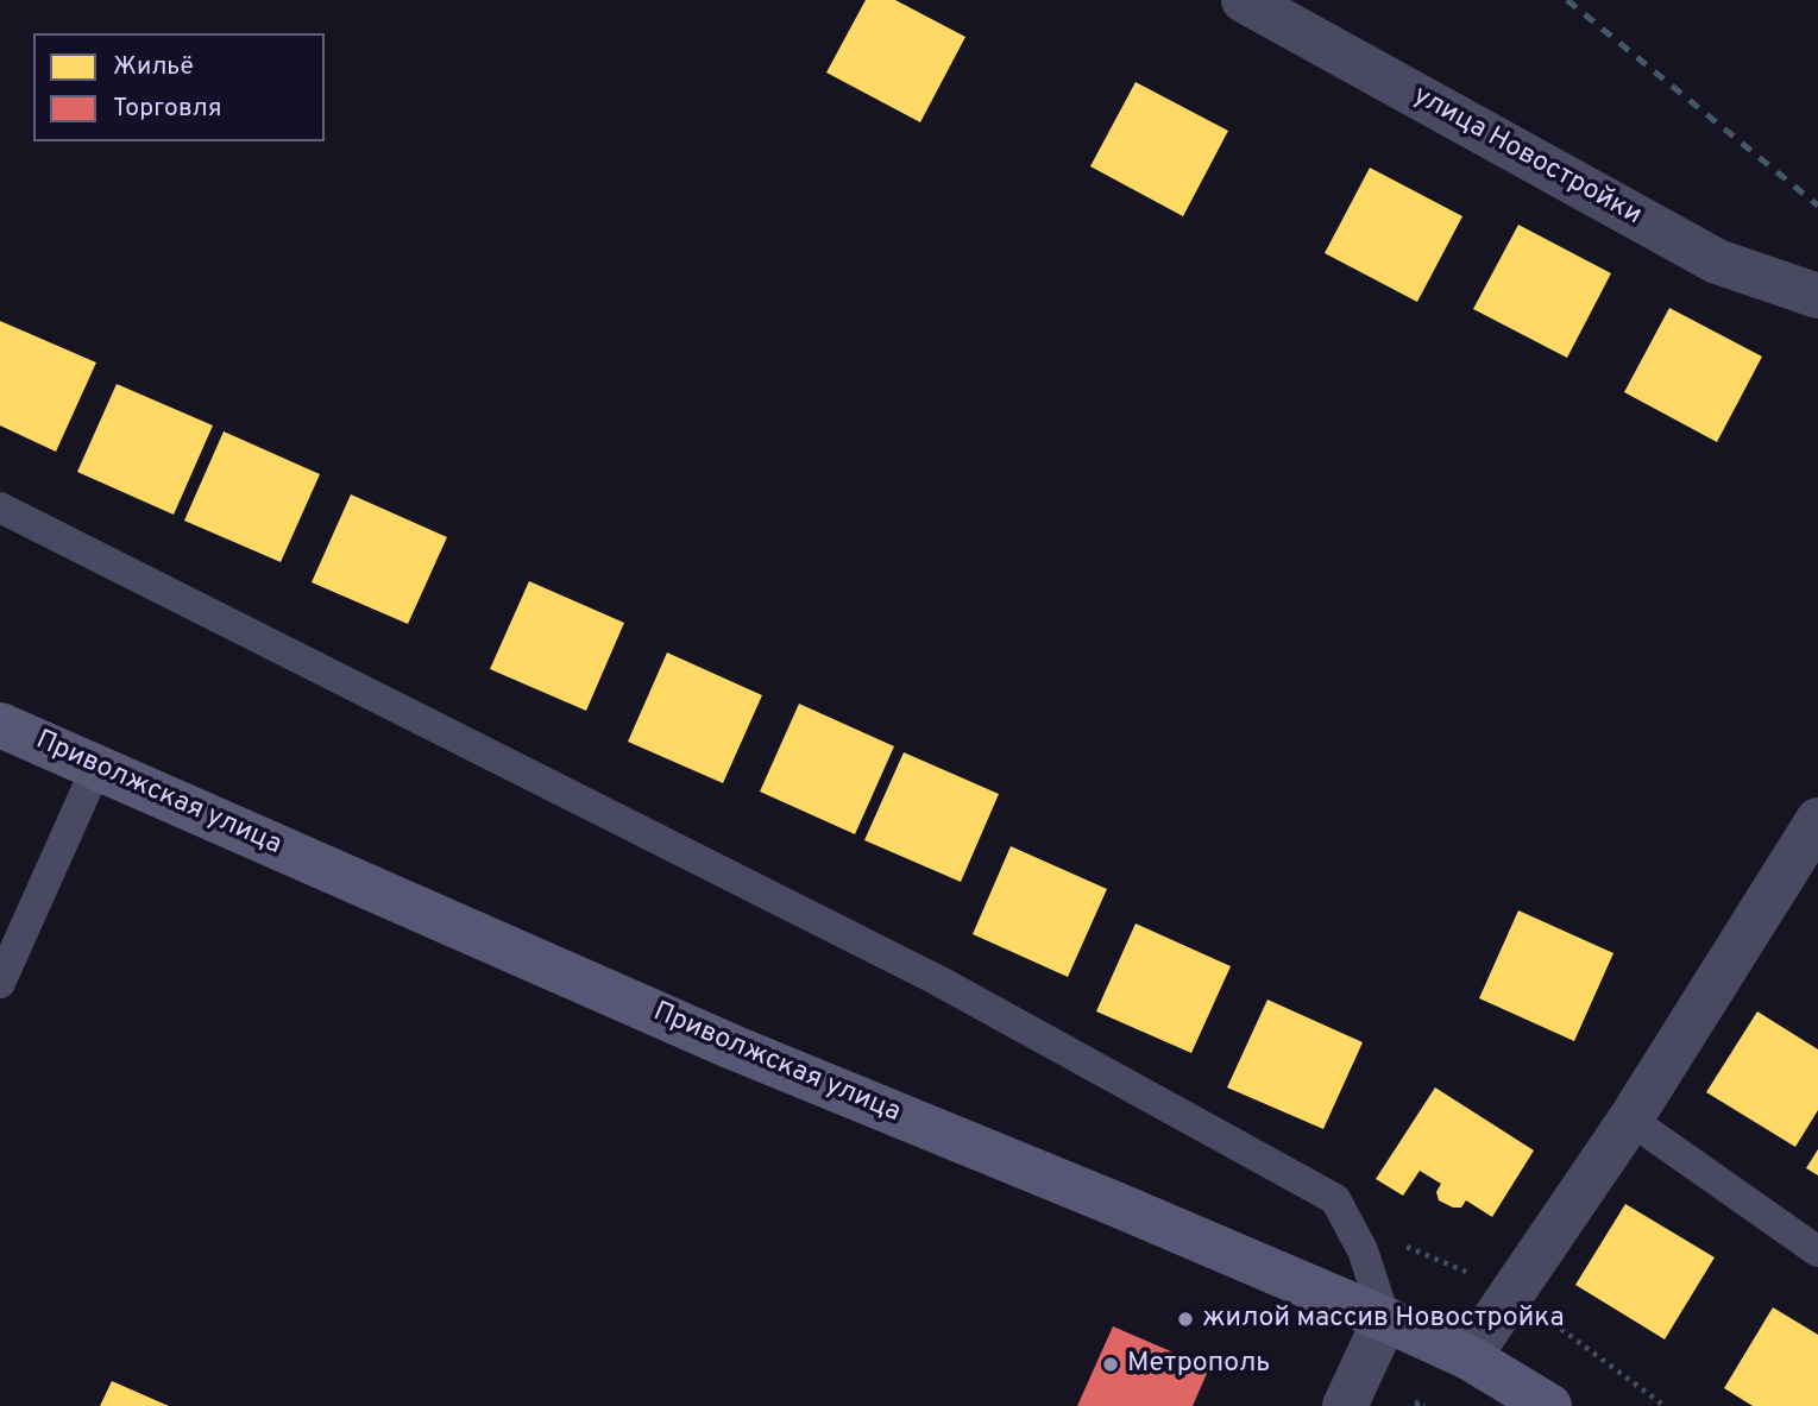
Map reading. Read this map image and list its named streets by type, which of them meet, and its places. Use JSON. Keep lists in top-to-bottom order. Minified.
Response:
{"streets":{"main road":["Приволжская улица"],"street":["улица Новостройки"]},"places":["жилой массив Новостройка","Метрополь"],"legend":["Жильё","Торговля"]}
